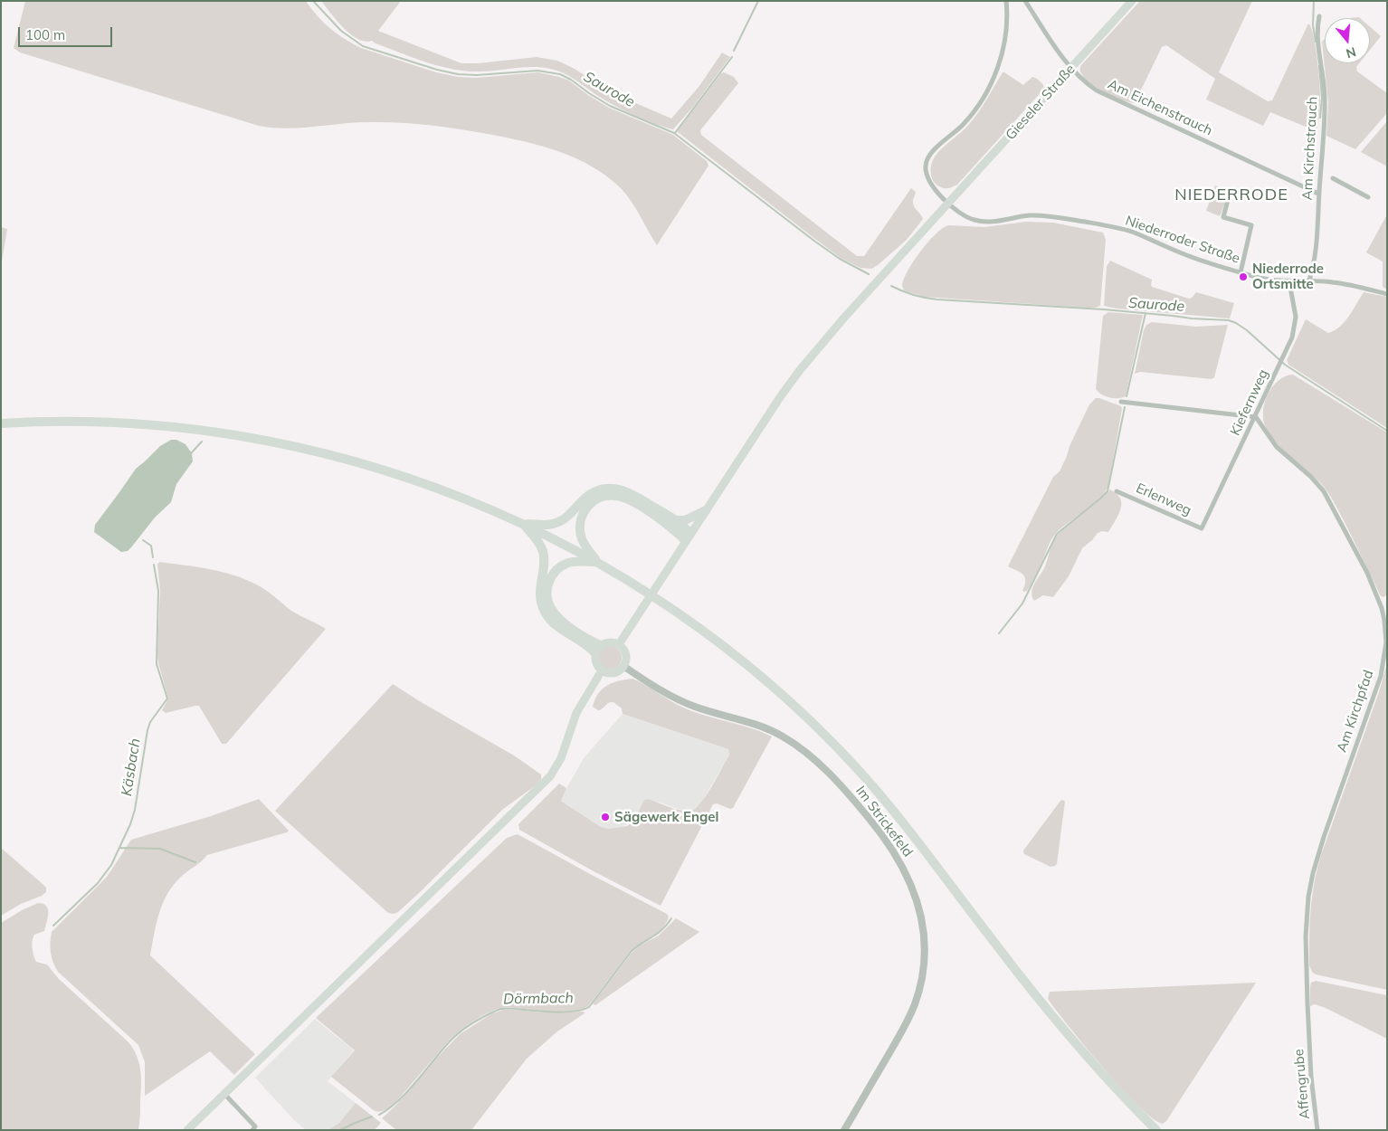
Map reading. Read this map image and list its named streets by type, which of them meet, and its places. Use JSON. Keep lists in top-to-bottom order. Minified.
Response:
{"streets":{"main road":["Gieseler Straße"],"street":["Am Eichenstrauch","Am Kirchstrauch","Niederroder Straße","Kiefernweg","Erlenweg","Am Kirchpfad","Im Strickefeld","Affengrube"]},"crossings":[["Gieseler Straße","Am Eichenstrauch"],["Gieseler Straße","Niederroder Straße"],["Gieseler Straße","Im Strickefeld"],["Am Eichenstrauch","Am Kirchstrauch"],["Am Kirchstrauch","Niederroder Straße"],["Niederroder Straße","Kiefernweg"],["Kiefernweg","Erlenweg"],["Kiefernweg","Am Kirchpfad"],["Am Kirchpfad","Affengrube"]],"districts":["NIEDERRODE"],"water":["Saurode","Käsbach","Dörmbach"],"places":["Niederrode Ortsmitte","Sägewerk Engel"],"scale_bar":"100 m","north":"bottom"}
